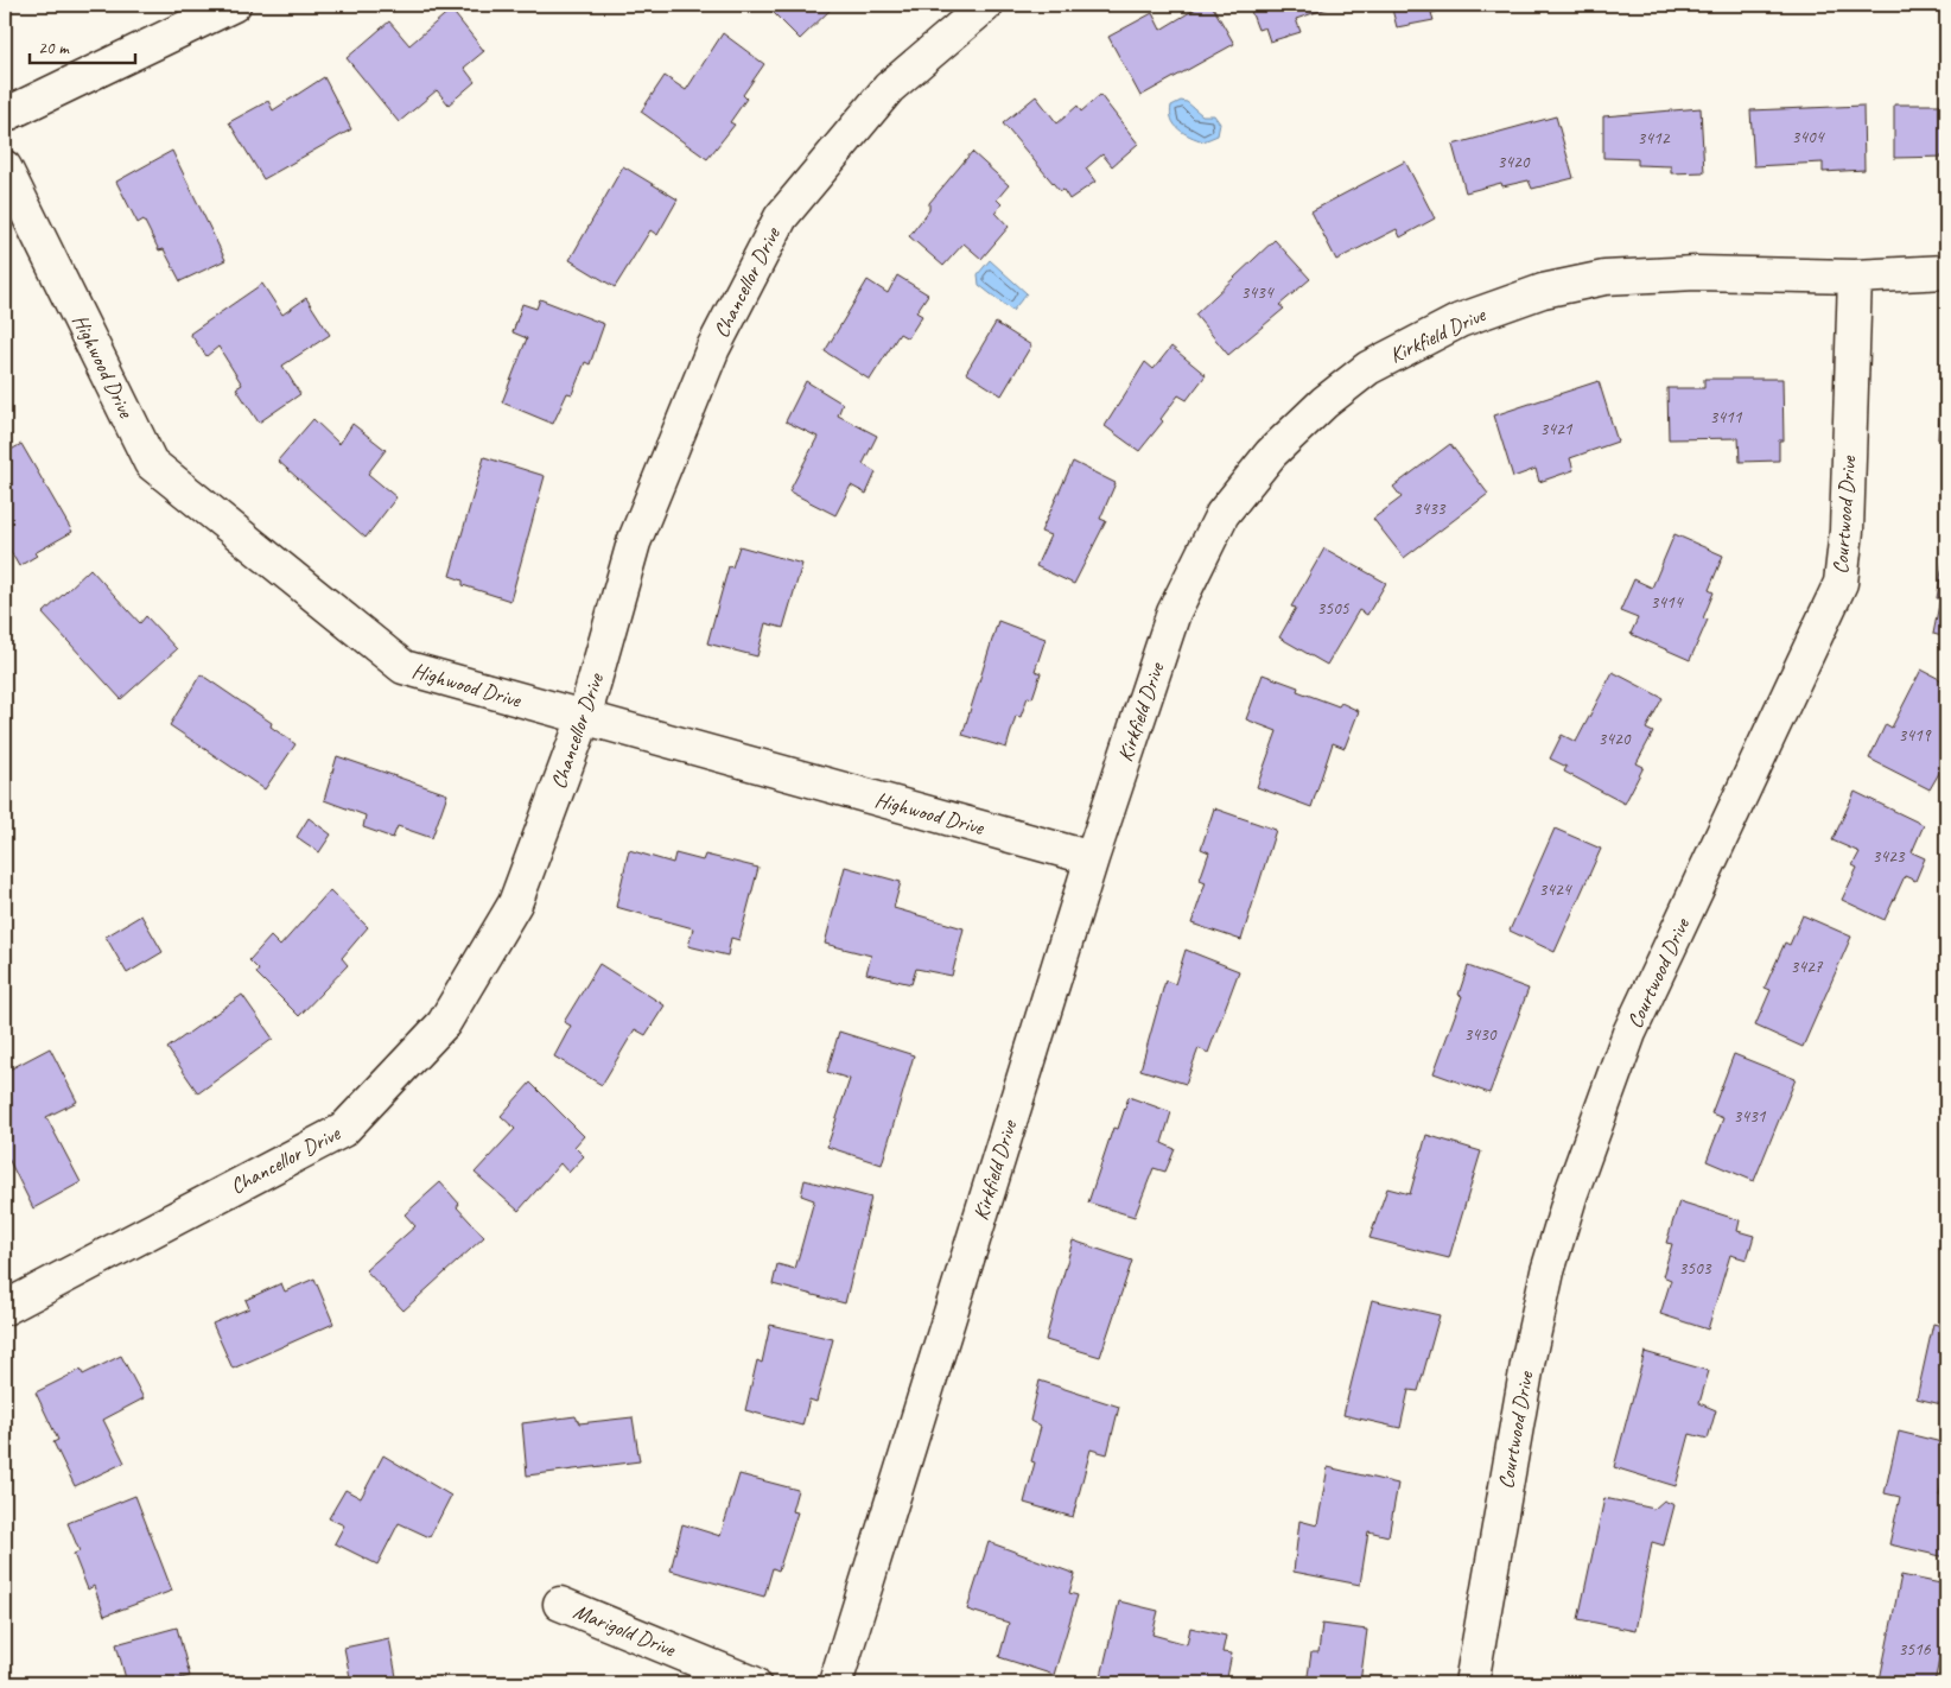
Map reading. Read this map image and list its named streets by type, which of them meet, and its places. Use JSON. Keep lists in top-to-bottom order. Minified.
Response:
{"streets":{"street":["Chancellor Drive","Kirkfield Drive","Highwood Drive","Courtwood Drive","Marigold Drive"]},"crossings":[["Chancellor Drive","Highwood Drive"],["Kirkfield Drive","Highwood Drive"],["Kirkfield Drive","Courtwood Drive"]],"house_numbers":["3404","3412","3420","3434","3411","3421","3433","3414","3505","3419","3420","3423","3424","3427","3430","3431","3503","3516"],"scale_bar":"20 m"}
